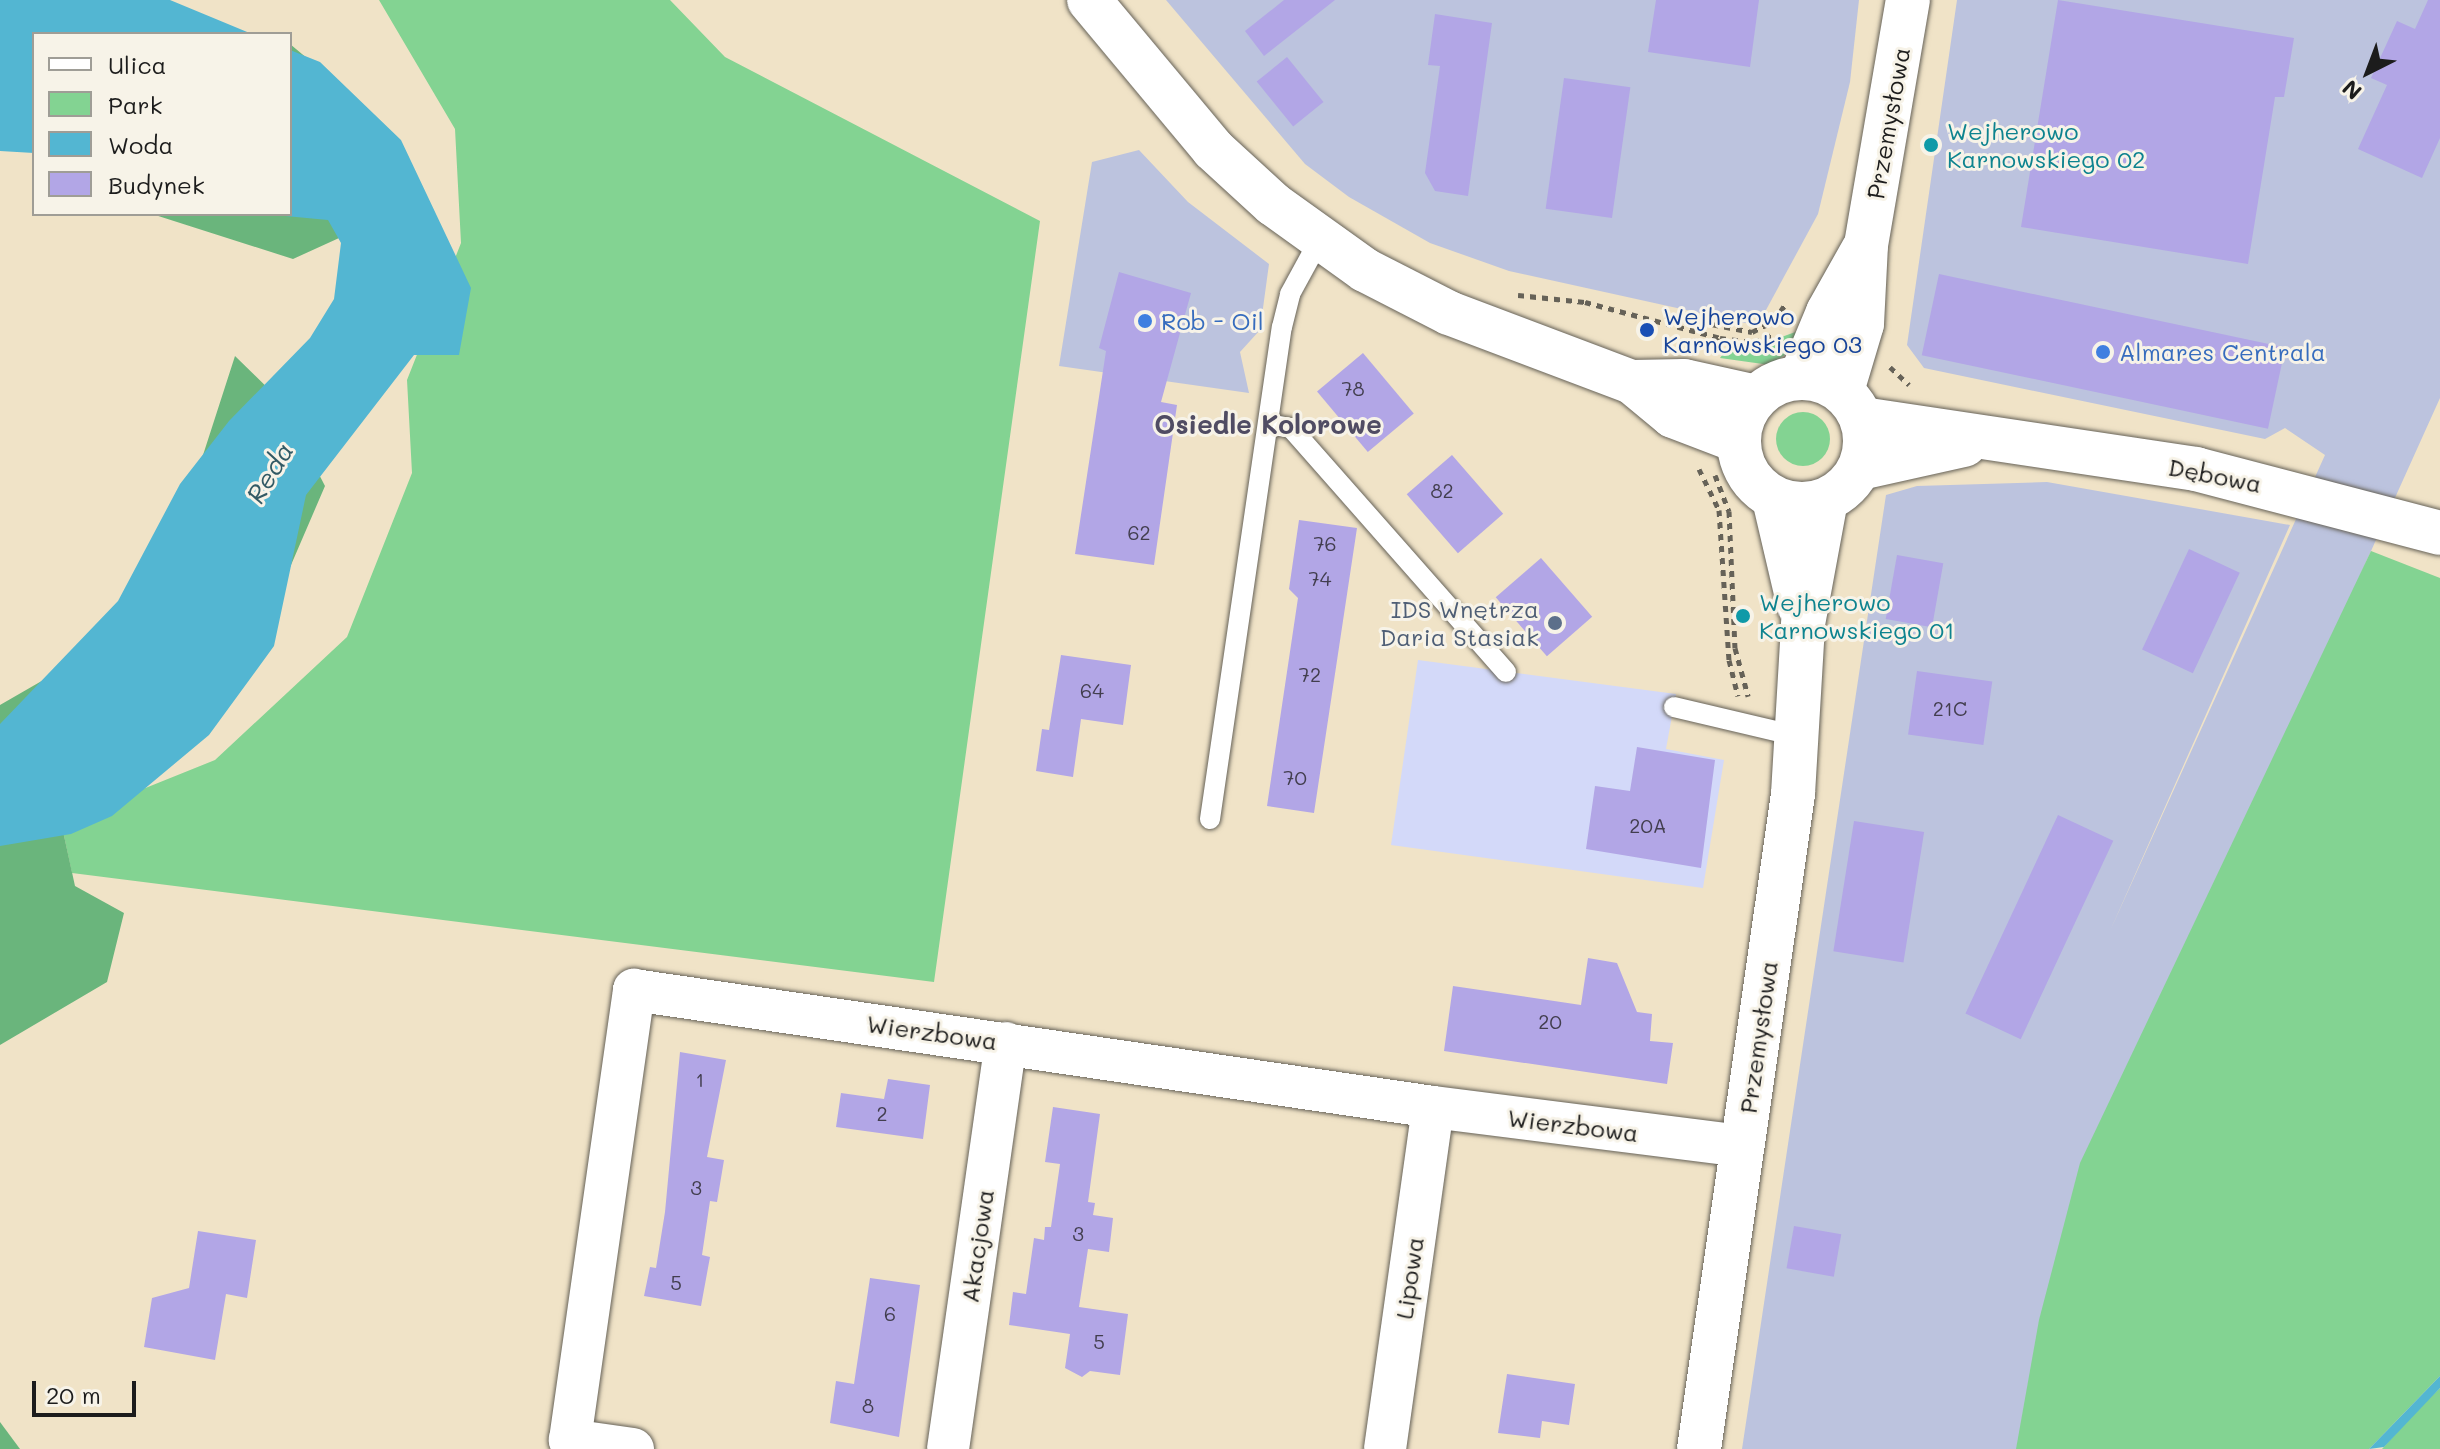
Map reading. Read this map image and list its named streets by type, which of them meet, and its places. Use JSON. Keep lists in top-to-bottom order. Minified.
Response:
{"streets":{"main road":["Przemysłowa","Dębowa"],"street":["Wierzbowa","Akacjowa","Lipowa"]},"crossings":[["Przemysłowa","Dębowa"],["Przemysłowa","Wierzbowa"],["Wierzbowa","Akacjowa"],["Wierzbowa","Lipowa"]],"districts":["Osiedle Kolorowe"],"water":["Reda"],"places":["Wejherowo Karnowskiego 02","Rob - Oil","Wejherowo Karnowskiego 03","Almares Centrala","Wejherowo Karnowskiego 01","IDS Wnętrza Daria Stasiak"],"house_numbers":["78","82","62","76","74","72","64","21C","70","20A","20","1","2","3","3","5","6","5","8"],"legend":["Ulica","Park","Woda","Budynek"],"scale_bar":"20 m","north":"bottom left"}
